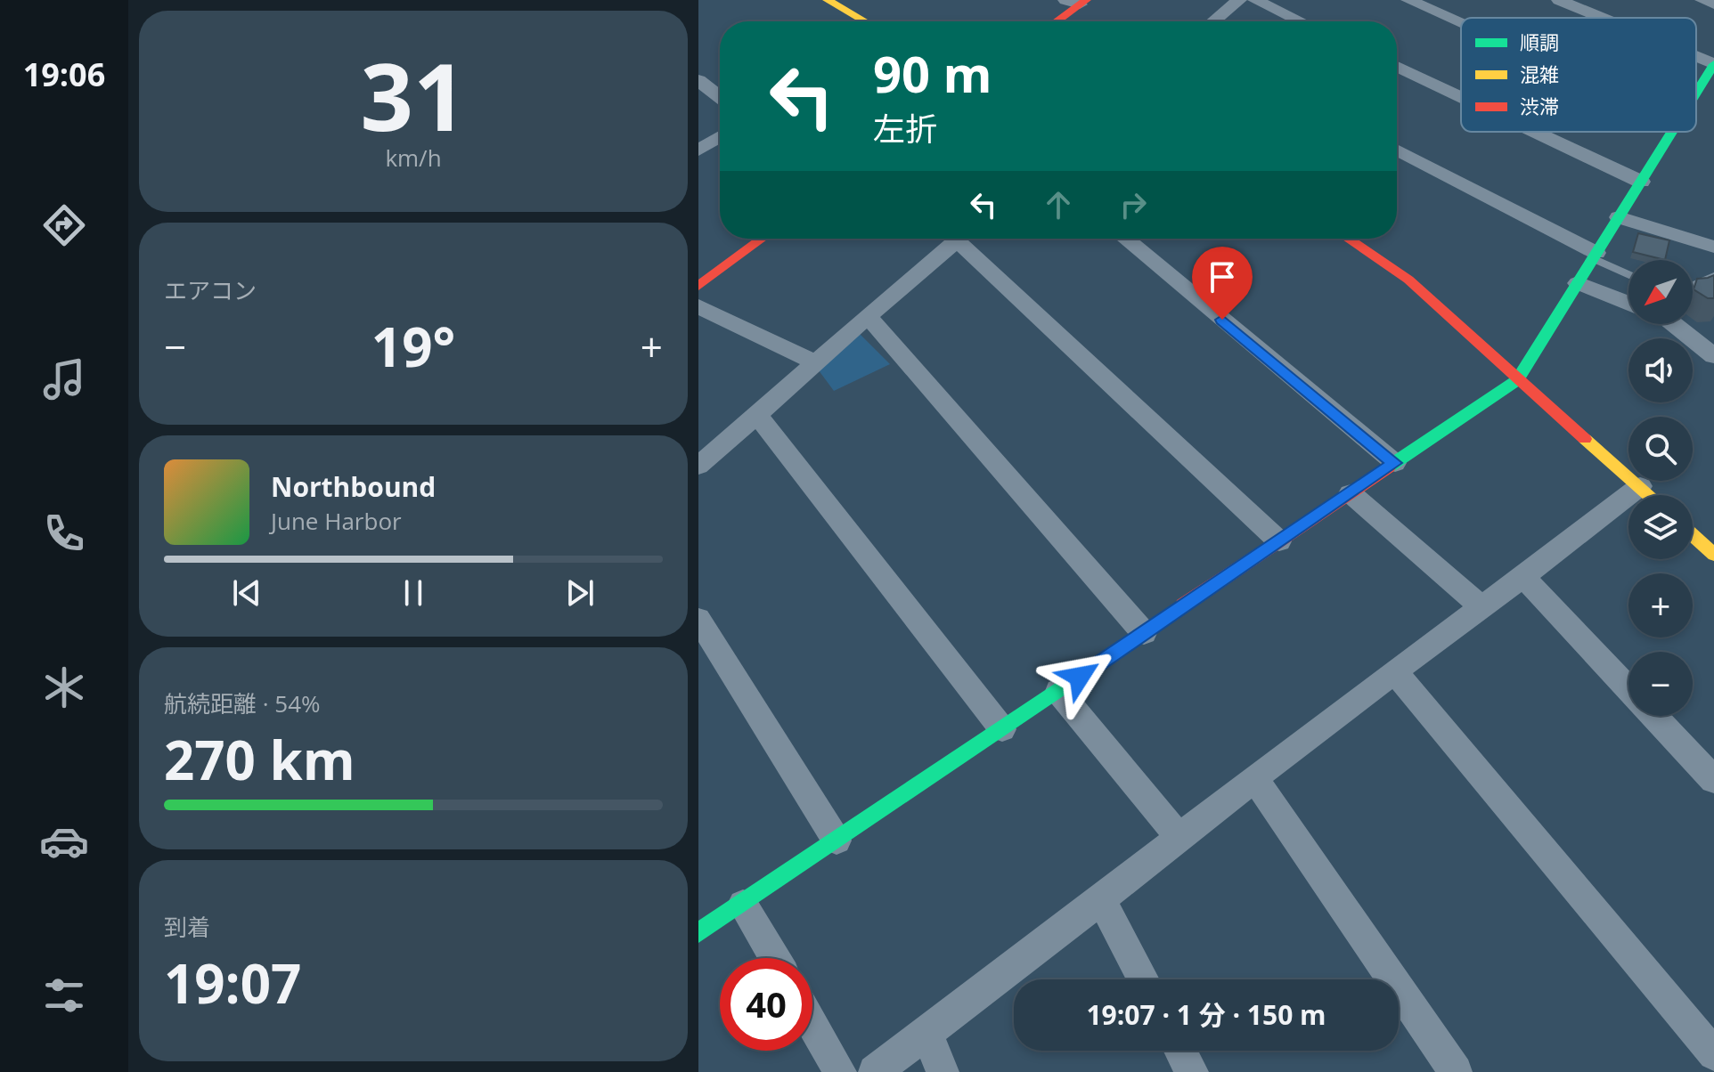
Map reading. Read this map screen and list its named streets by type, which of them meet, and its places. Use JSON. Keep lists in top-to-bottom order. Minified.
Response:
{"legend":["順調","混雑","渋滞"],"north":"bottom left","page":{"tabs":"19:06","tile":[["31","km/h"],"エアコン",["航続距離 · 54%","270 km"],["到着","19:07"]],"turn":["90 m","左折"],"map_buttons":["+","−"],"heat":["−","19°","+"],"song":["Northbound","June Harbor"],"limit":"40","trip":"19:07 · 1 分 · 150 m"}}
